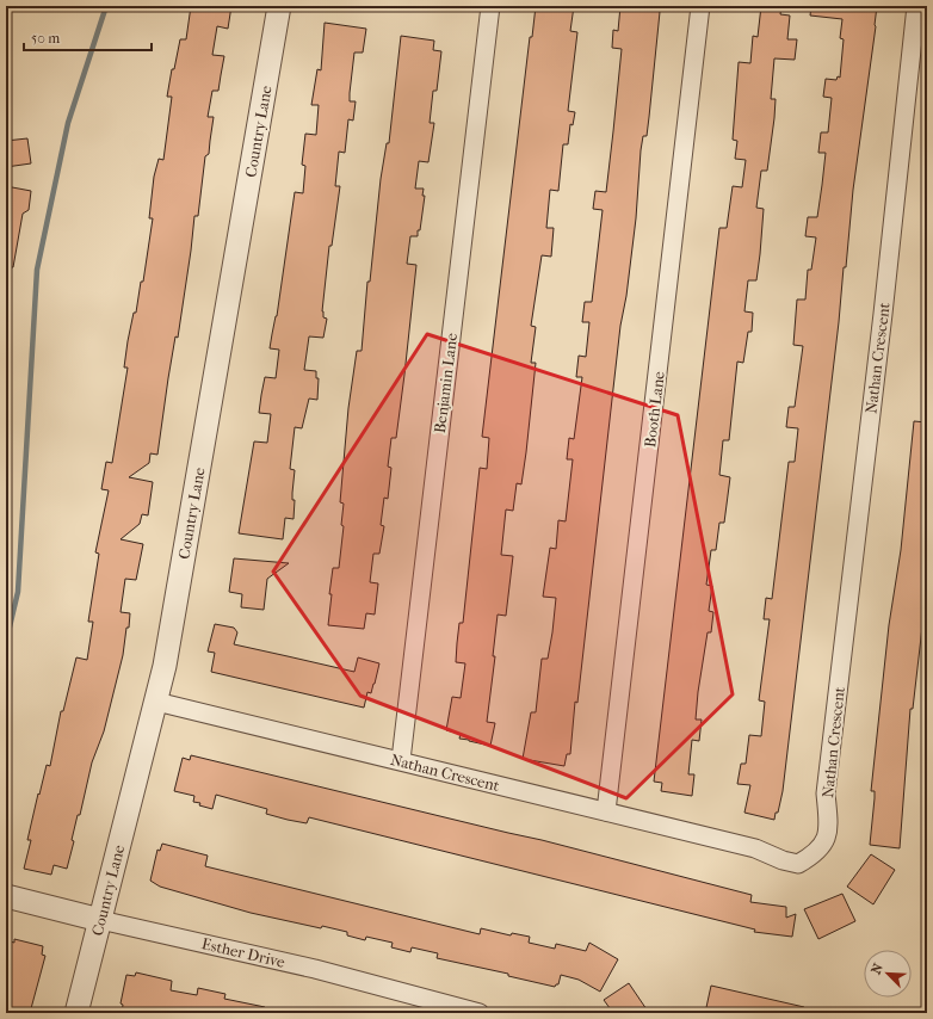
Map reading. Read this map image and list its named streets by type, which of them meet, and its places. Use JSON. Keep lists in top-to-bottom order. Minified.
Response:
{"streets":{"street":["Country Lane","Nathan Crescent","Benjamin Lane","Booth Lane","Esther Drive"]},"crossings":[["Country Lane","Nathan Crescent"],["Country Lane","Esther Drive"],["Nathan Crescent","Benjamin Lane"],["Nathan Crescent","Booth Lane"]],"scale_bar":"50 m","north":"top left"}
